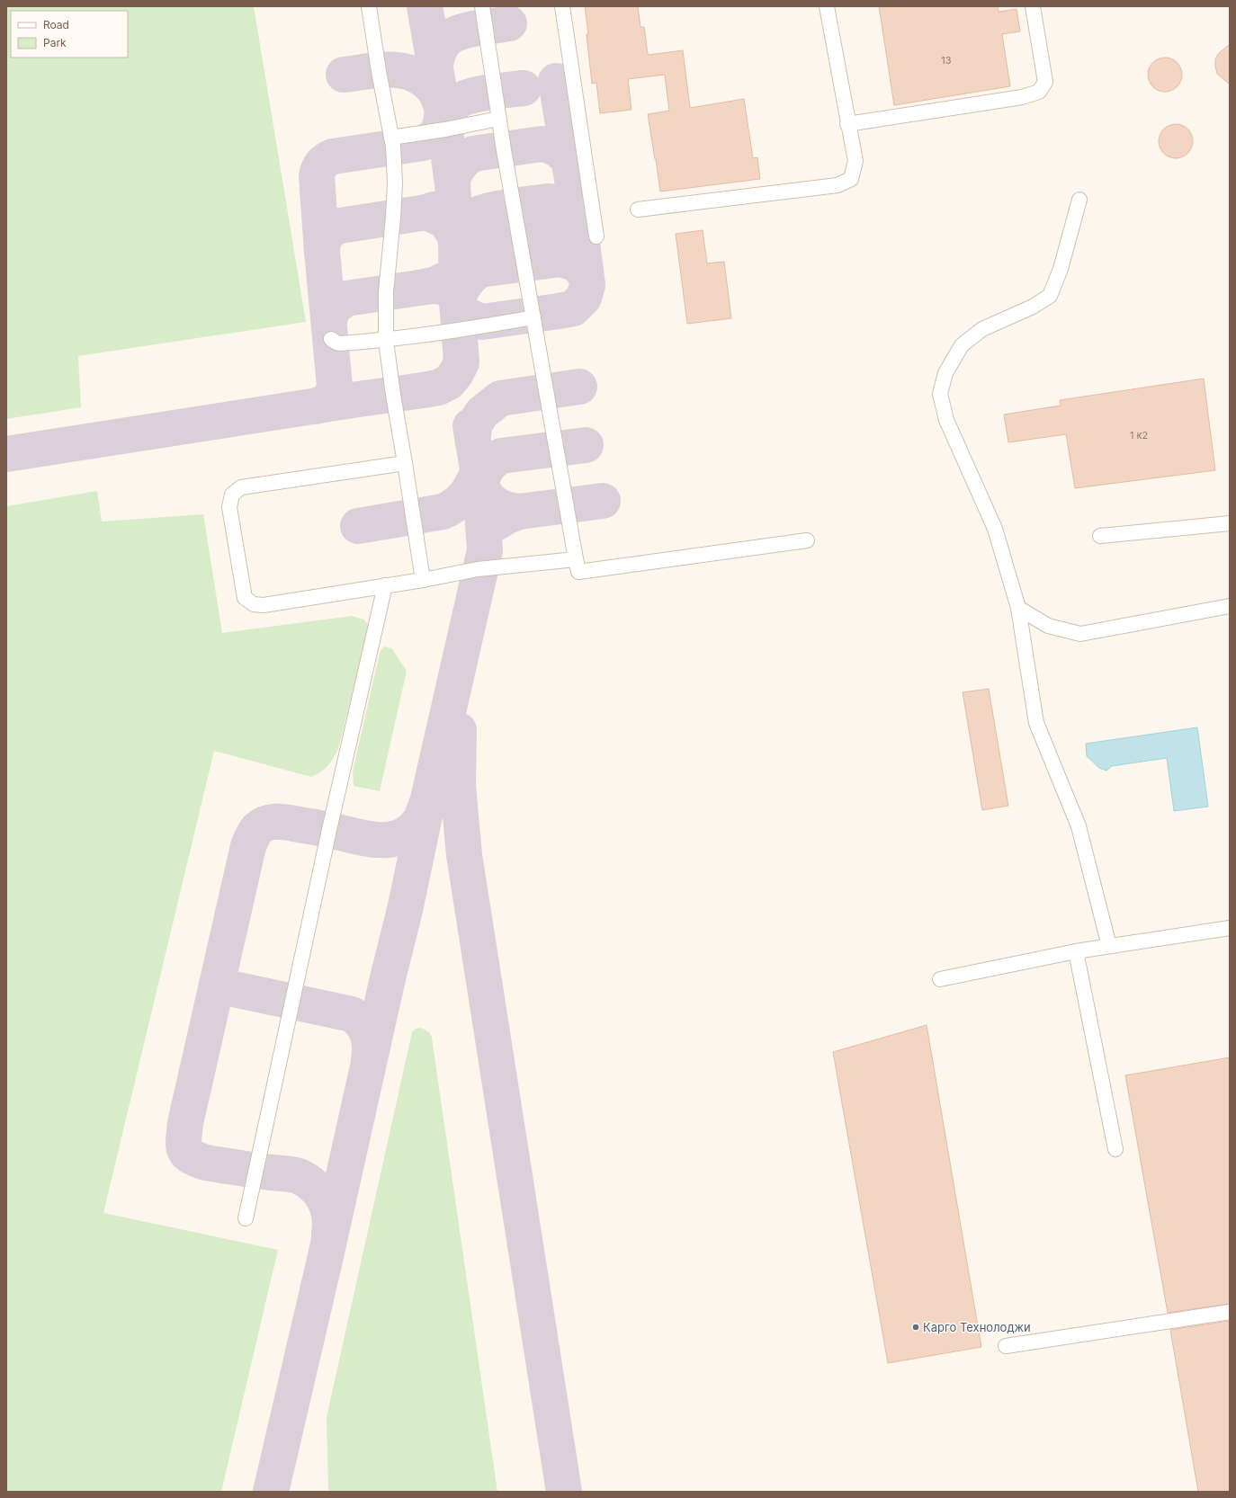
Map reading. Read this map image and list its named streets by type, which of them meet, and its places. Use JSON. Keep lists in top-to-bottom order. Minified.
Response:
{"places":["Карго Технолоджи"],"house_numbers":["13","1 к2"],"legend":["Road","Park"]}
